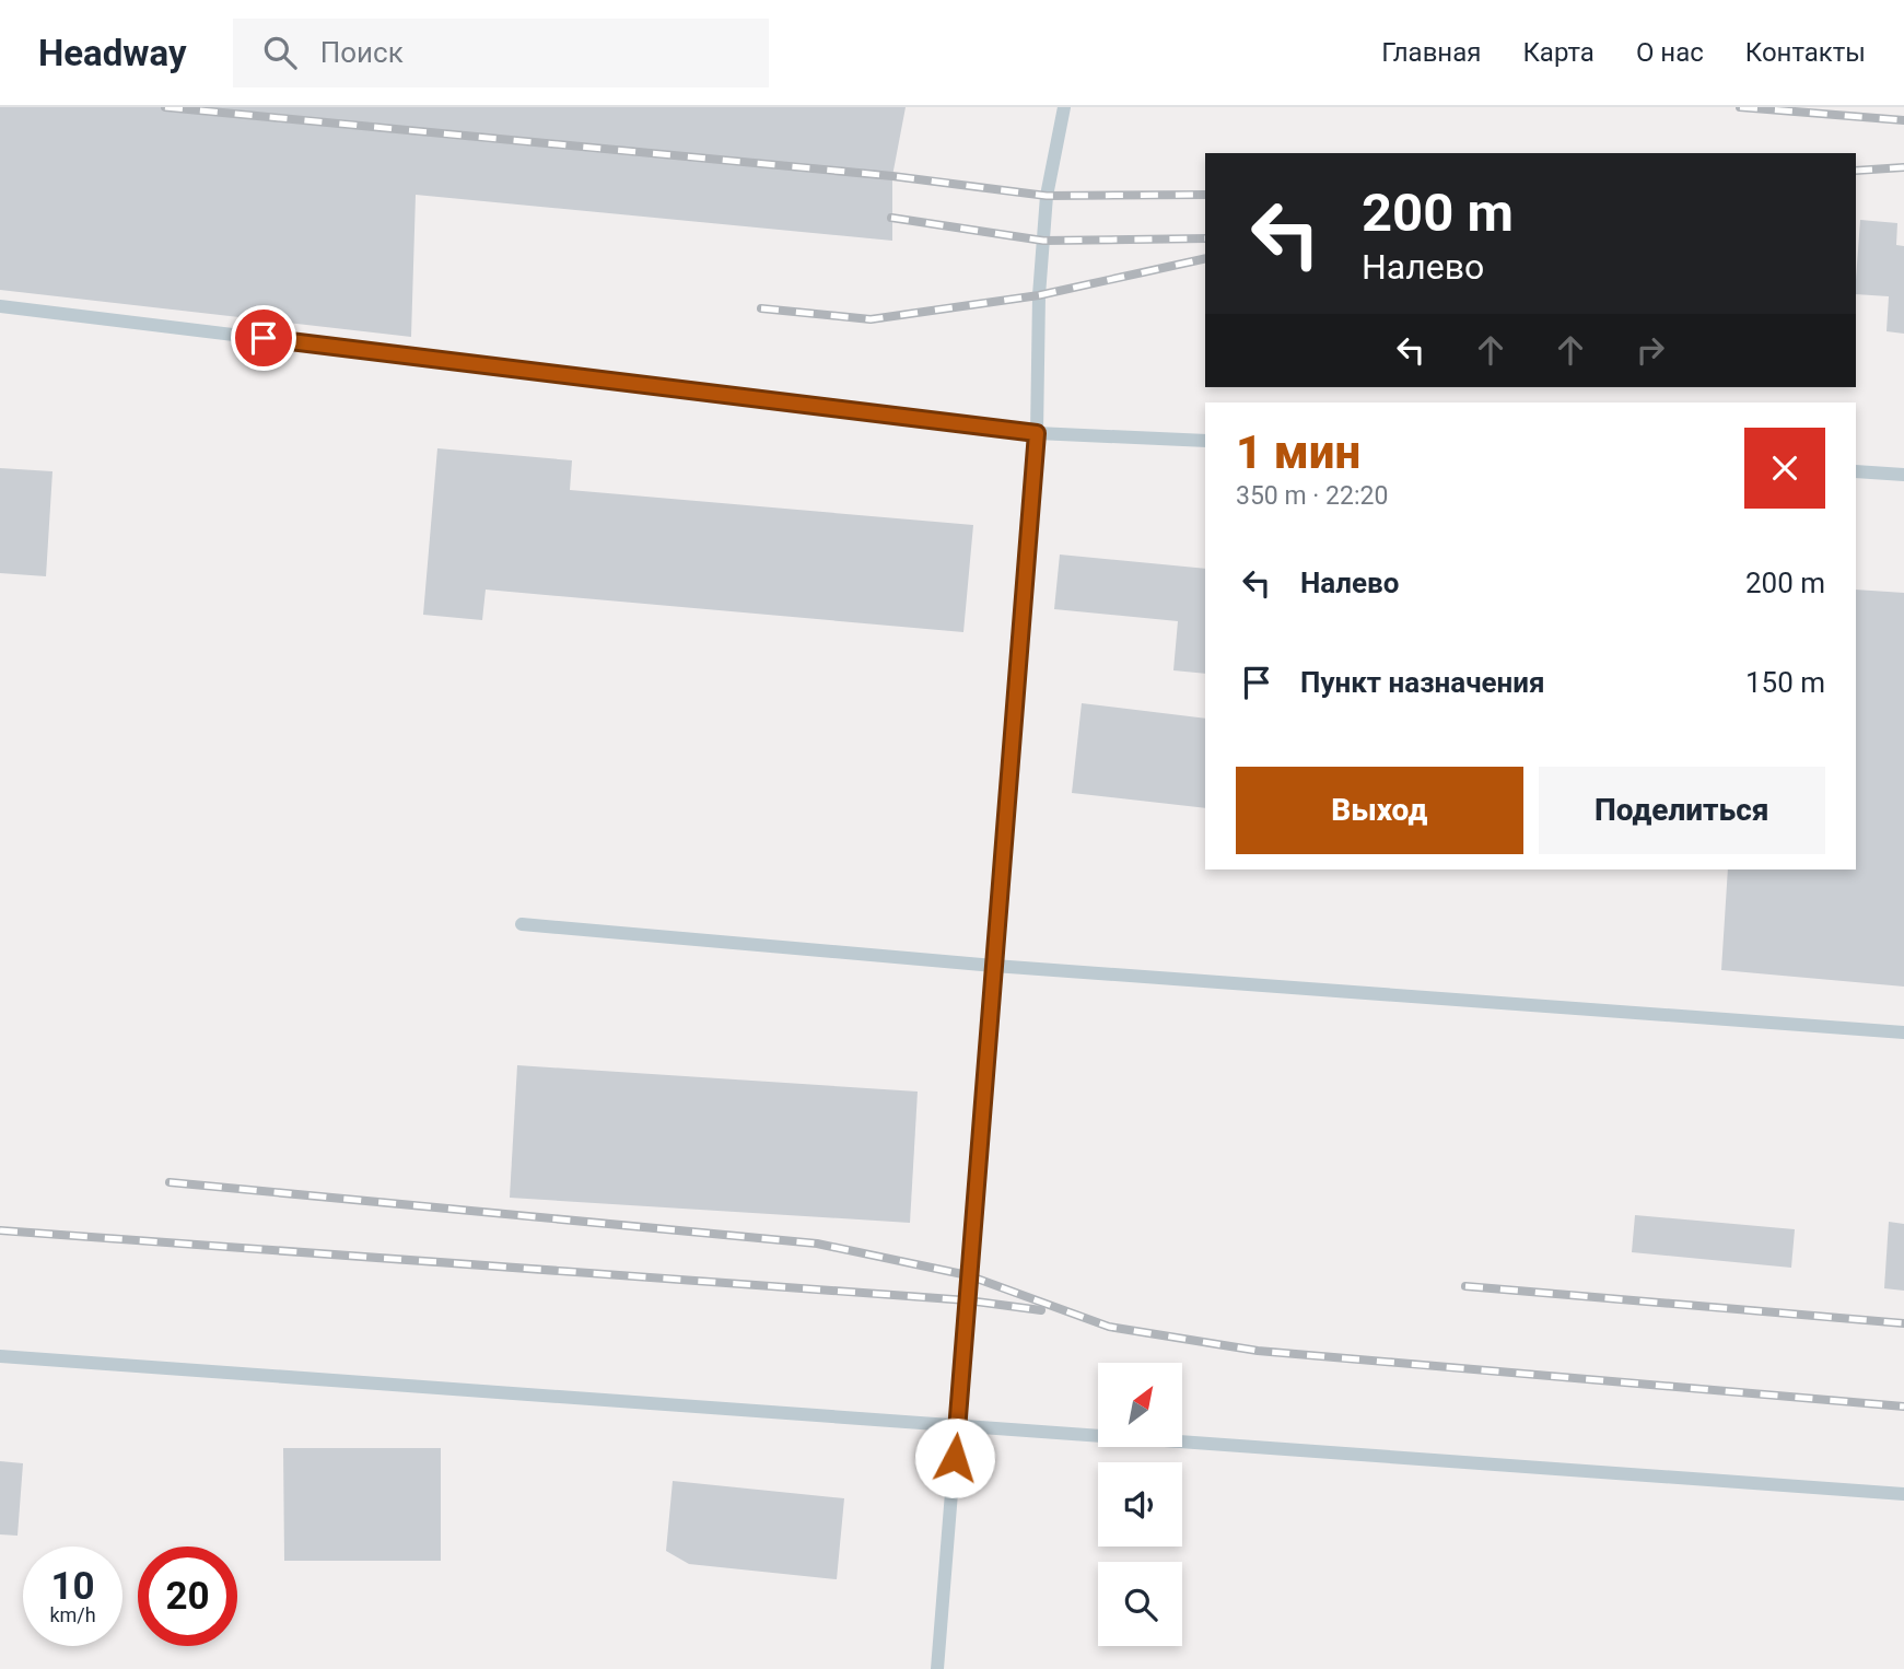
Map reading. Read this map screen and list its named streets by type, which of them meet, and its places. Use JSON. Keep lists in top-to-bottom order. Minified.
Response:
{"north":"top right","page":{"header":"Headway","search":"Поиск","nav":["Главная","Карта","О нас","Контакты"],"turn":["200 m","Налево"],"heading":["1 мин","350 m · 22:20"],"list":[{"name":"Налево","value":"200 m"},{"name":"Пункт назначения","value":"150 m"}],"buttons":["Выход","Поделиться"],"speed":"10 km/h","limit":"20"}}
